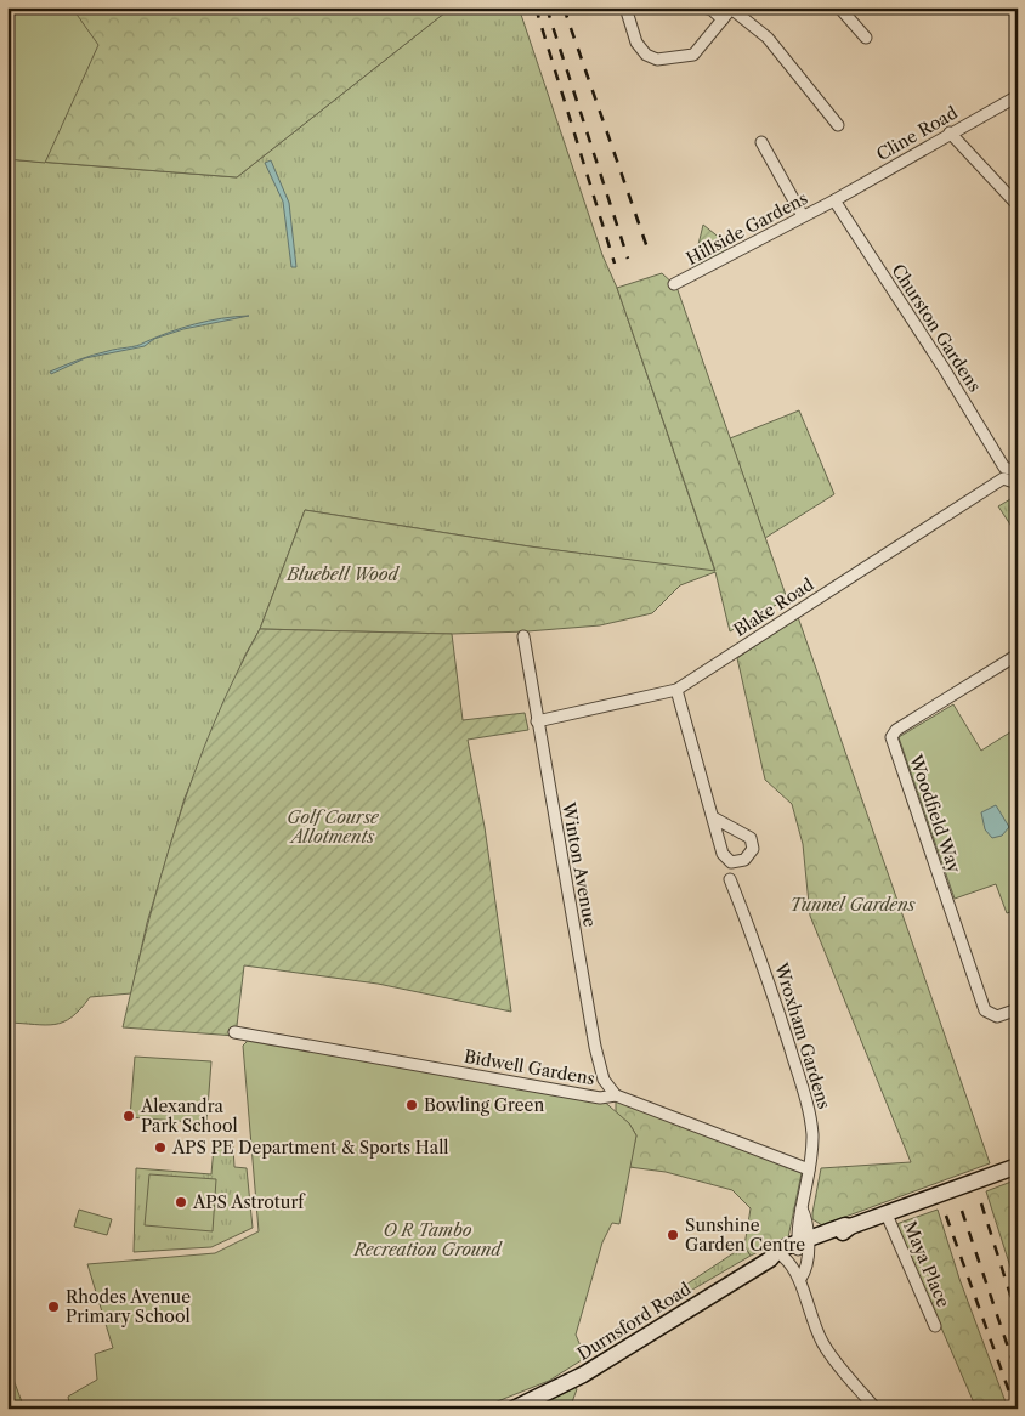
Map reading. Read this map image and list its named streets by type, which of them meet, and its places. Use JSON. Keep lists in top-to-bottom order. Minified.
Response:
{"streets":{"main road":["Durnsford Road"],"street":["Cline Road","Hillside Gardens","Churston Gardens","Blake Road","Woodfield Way","Winton Avenue","Wroxham Gardens","Bidwell Gardens","Maya Place"]},"crossings":[["Cline Road","Hillside Gardens"],["Cline Road","Churston Gardens"],["Hillside Gardens","Churston Gardens"],["Churston Gardens","Blake Road"],["Blake Road","Winton Avenue"],["Winton Avenue","Bidwell Gardens"],["Wroxham Gardens","Bidwell Gardens"],["Wroxham Gardens","Durnsford Road"],["Maya Place","Durnsford Road"]],"parks":["Bluebell Wood","Golf Course Allotments","Tunnel Gardens","O R Tambo Recreation Ground"],"places":["Bowling Green","Alexandra Park School","APS PE Department & Sports Hall","APS Astroturf","Sunshine Garden Centre","Rhodes Avenue Primary School"]}
